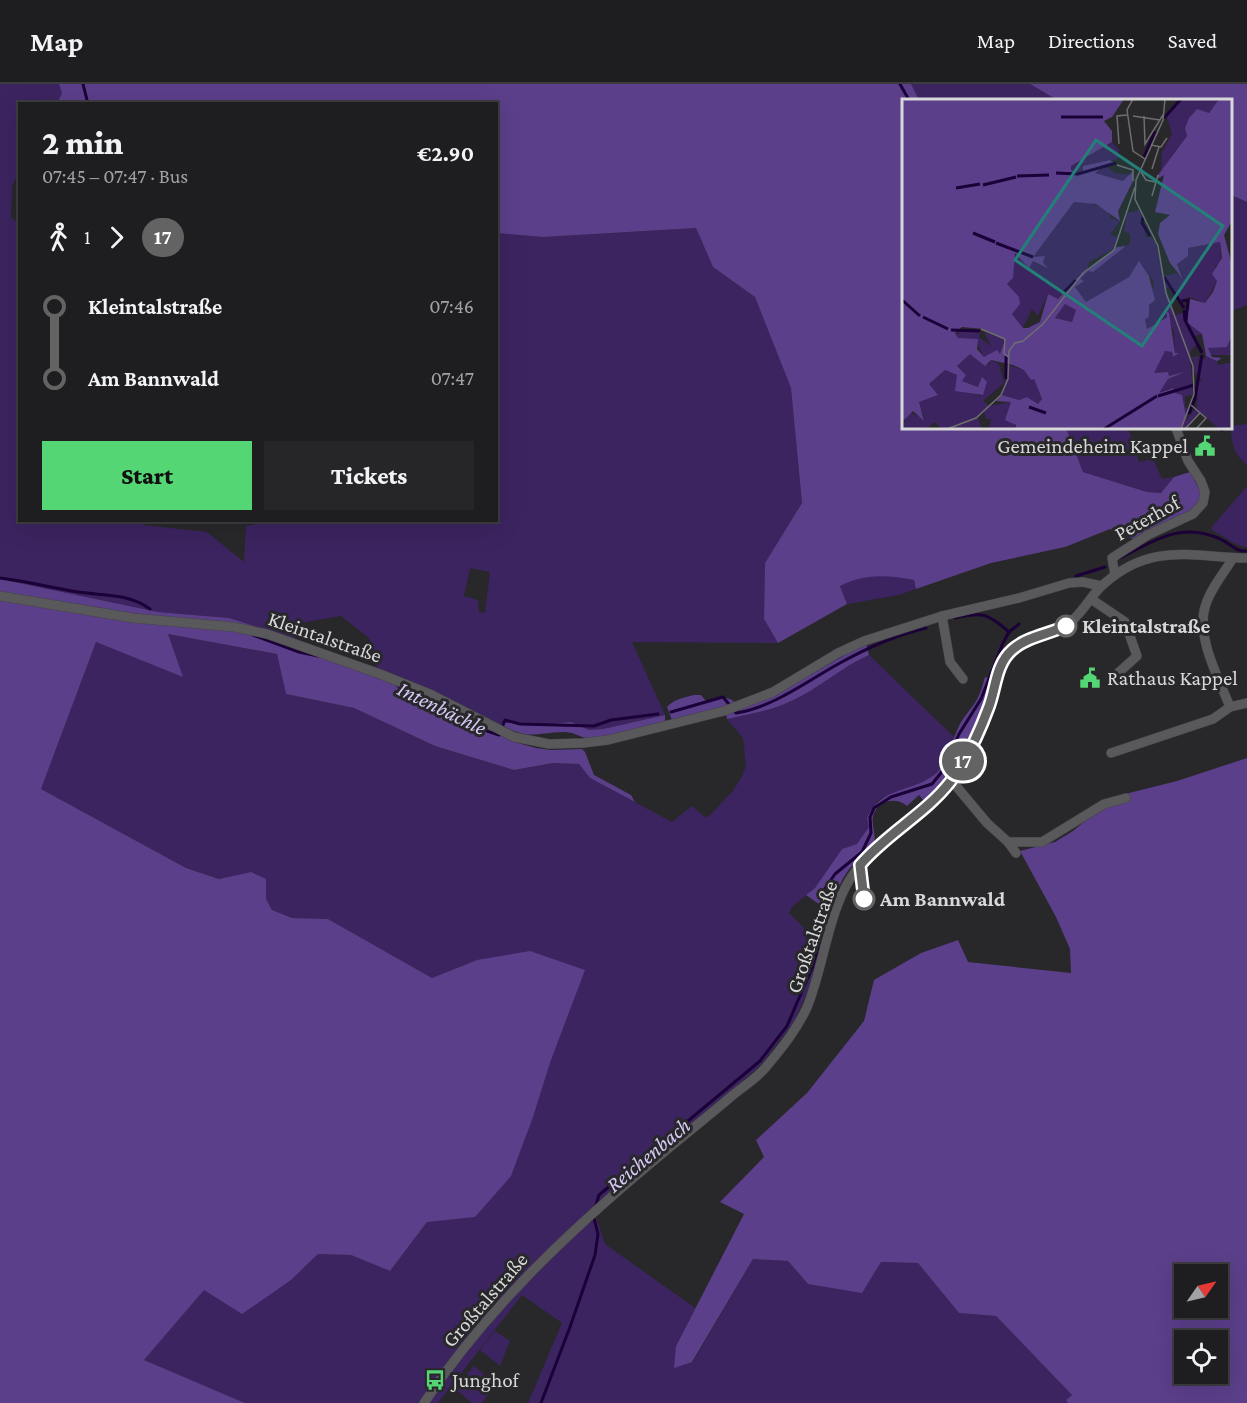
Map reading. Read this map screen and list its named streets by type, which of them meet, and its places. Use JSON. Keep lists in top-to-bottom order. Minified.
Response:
{"streets":{"street":["Peterhof","Kleintalstraße","Großtalstraße"]},"crossings":[["Peterhof","Großtalstraße"],["Kleintalstraße","Großtalstraße"]],"water":["Intenbächle","Reichenbach"],"places":{"public building":["Gemeindeheim Kappel","Rathaus Kappel"],"other":["Kleintalstraße","Am Bannwald"],"bus stop":["Junghof"]},"lines":["bus line 17"],"north":"top right","page":{"header":"Map","nav":["Map","Directions","Saved"],"on_map":"17","heading":["2 min","07:45 – 07:47 · Bus","€2.90"],"legs":["1","17"],"list":[{"name":"Kleintalstraße","value":"07:46"},{"name":"Am Bannwald","value":"07:47"}],"buttons":["Start","Tickets"]}}
